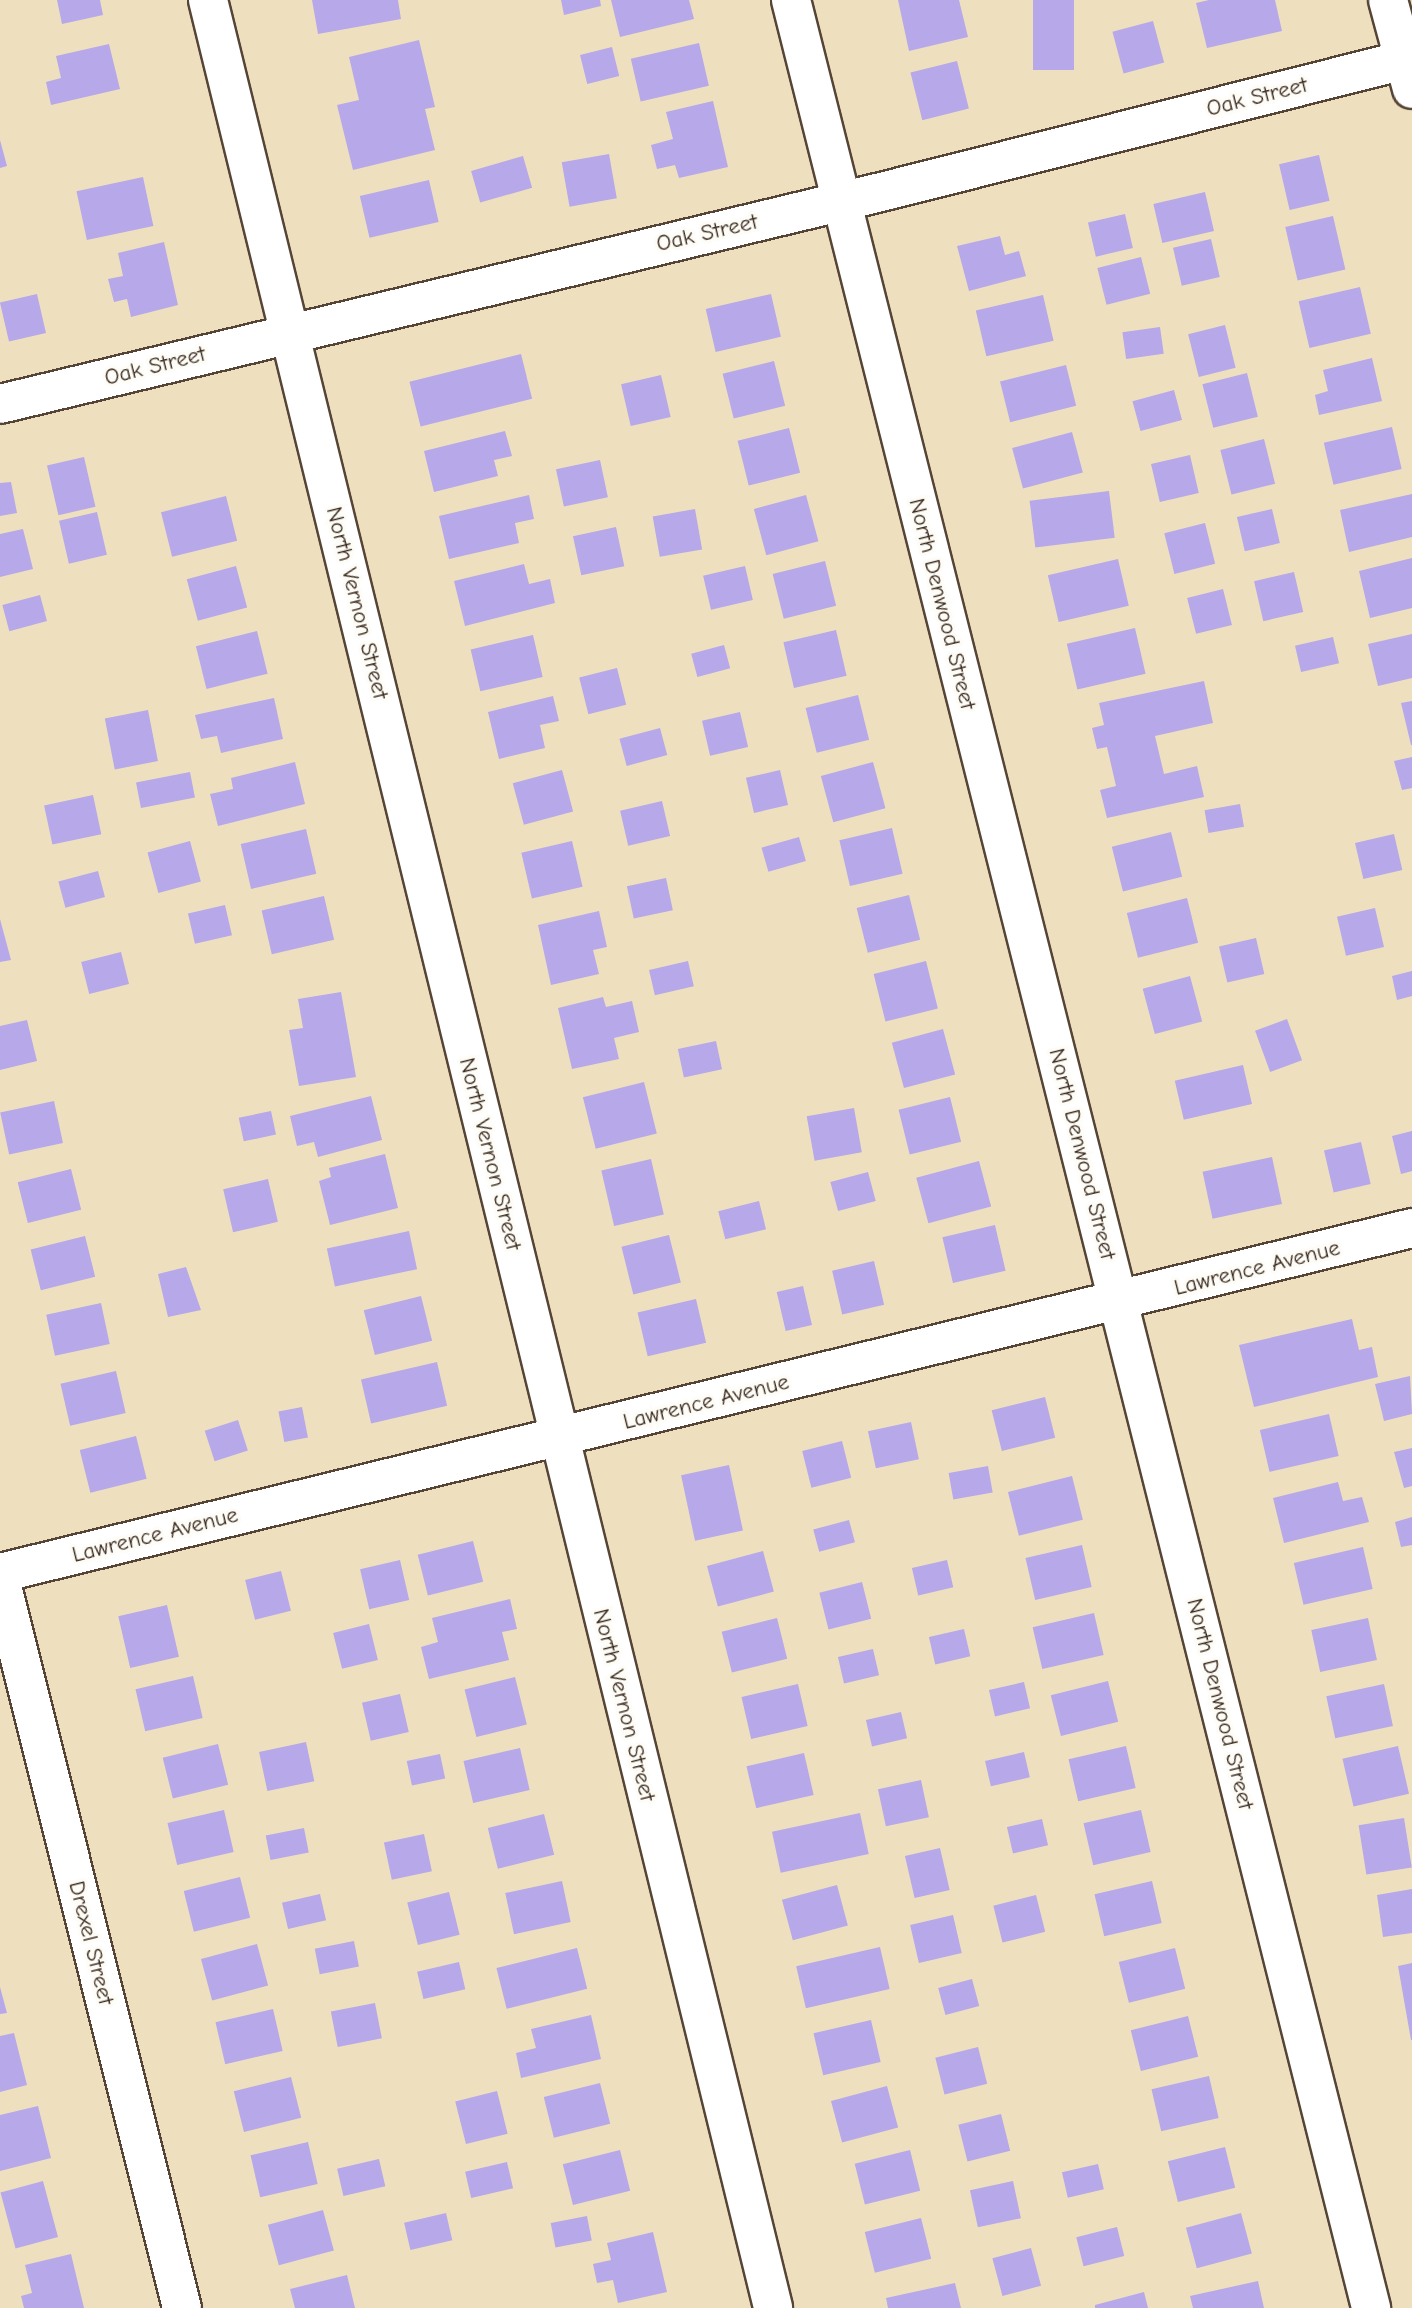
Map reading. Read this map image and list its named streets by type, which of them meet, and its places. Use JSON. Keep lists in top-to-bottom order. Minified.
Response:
{"streets":{"street":["Oak Street","North Vernon Street","North Denwood Street","Lawrence Avenue","Drexel Street"]},"crossings":[["Oak Street","North Vernon Street"],["Oak Street","North Denwood Street"],["North Vernon Street","Lawrence Avenue"],["North Denwood Street","Lawrence Avenue"],["Lawrence Avenue","Drexel Street"]]}
